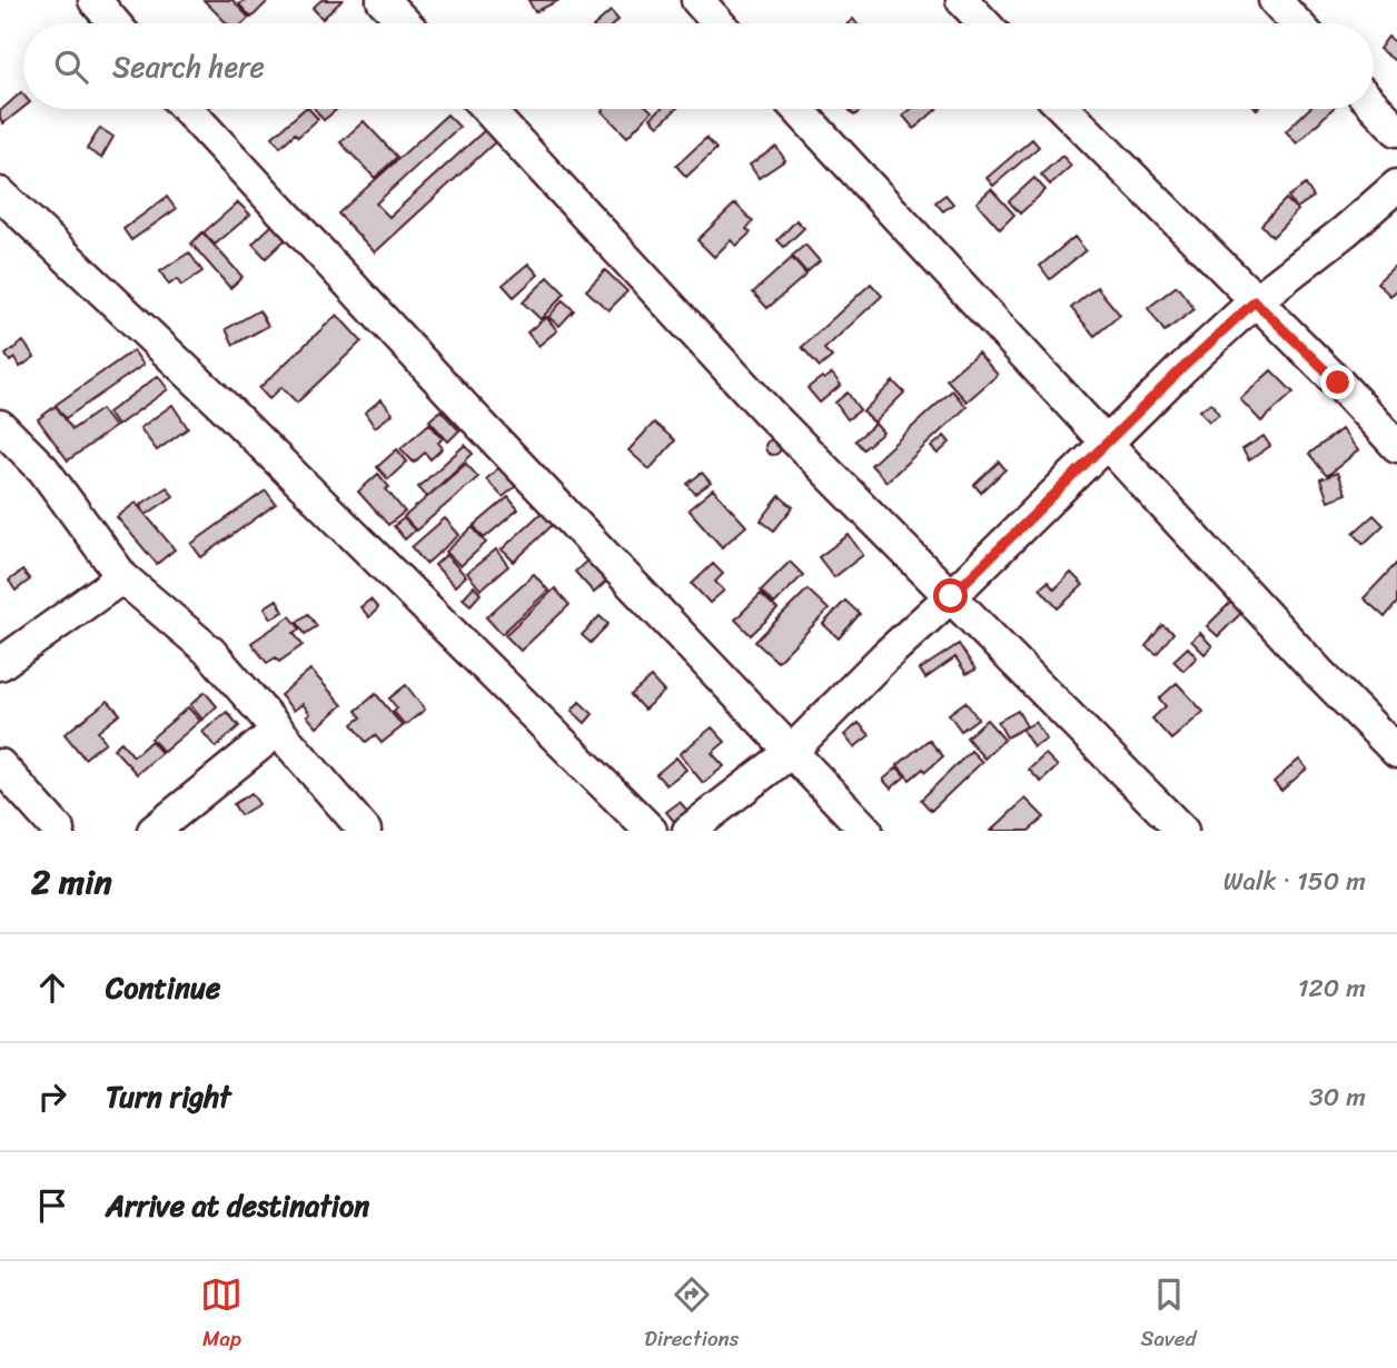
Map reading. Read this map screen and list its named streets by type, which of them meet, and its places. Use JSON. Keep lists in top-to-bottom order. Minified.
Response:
{"page":{"search":"Search here","heading":["2 min","Walk · 150 m"],"list":[["Continue","120 m"],["Turn right","30 m"],"Arrive at destination"],"nav":["Map","Directions","Saved"]}}
